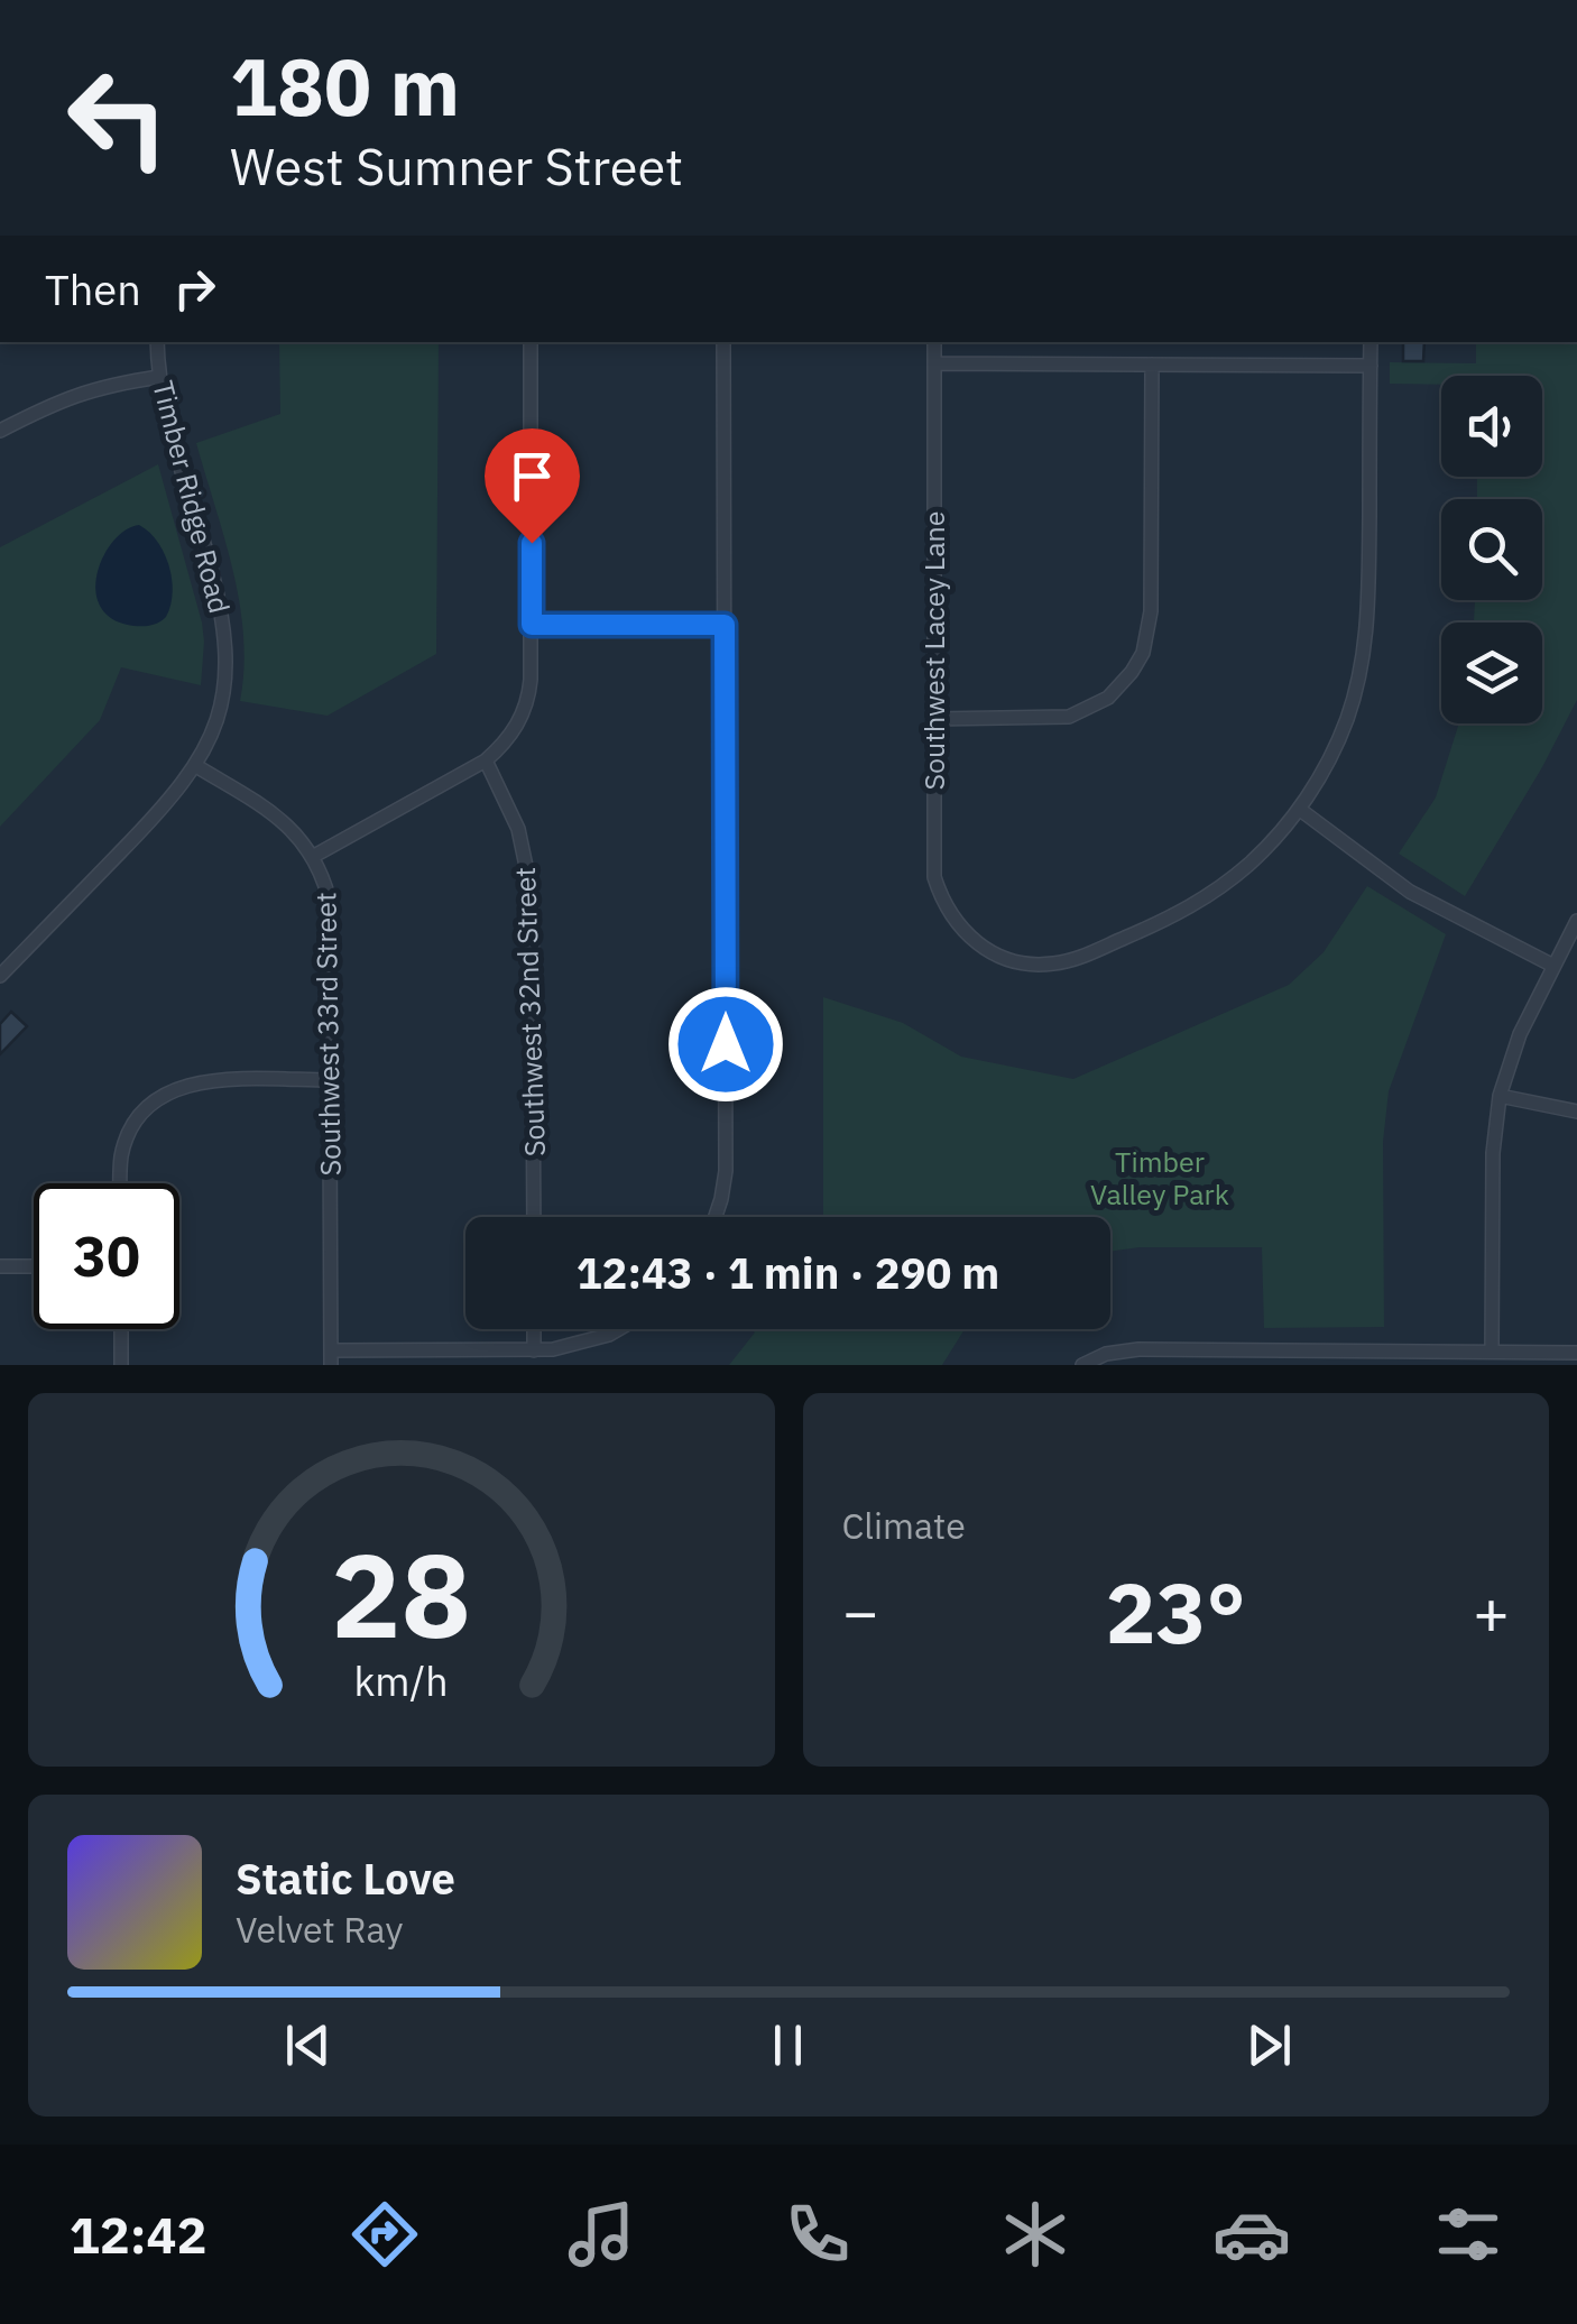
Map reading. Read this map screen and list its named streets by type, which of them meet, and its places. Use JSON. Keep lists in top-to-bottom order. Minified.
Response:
{"streets":{"street":["Timber Ridge Road","Southwest Lacey Lane","Southwest 32nd Street","Southwest 33rd Street"]},"crossings":[["Timber Ridge Road","Southwest 33rd Street"]],"parks":["Timber Valley Park"],"page":{"turn":["180 m","West Sumner Street"],"then":"Then","limit":"30","trip":"12:43 · 1 min · 290 m","tile":"Climate","heat":["−","23°","+"],"song":["Static Love","Velvet Ray"],"tabs":"12:42","gauge":["28","km/h"]}}
